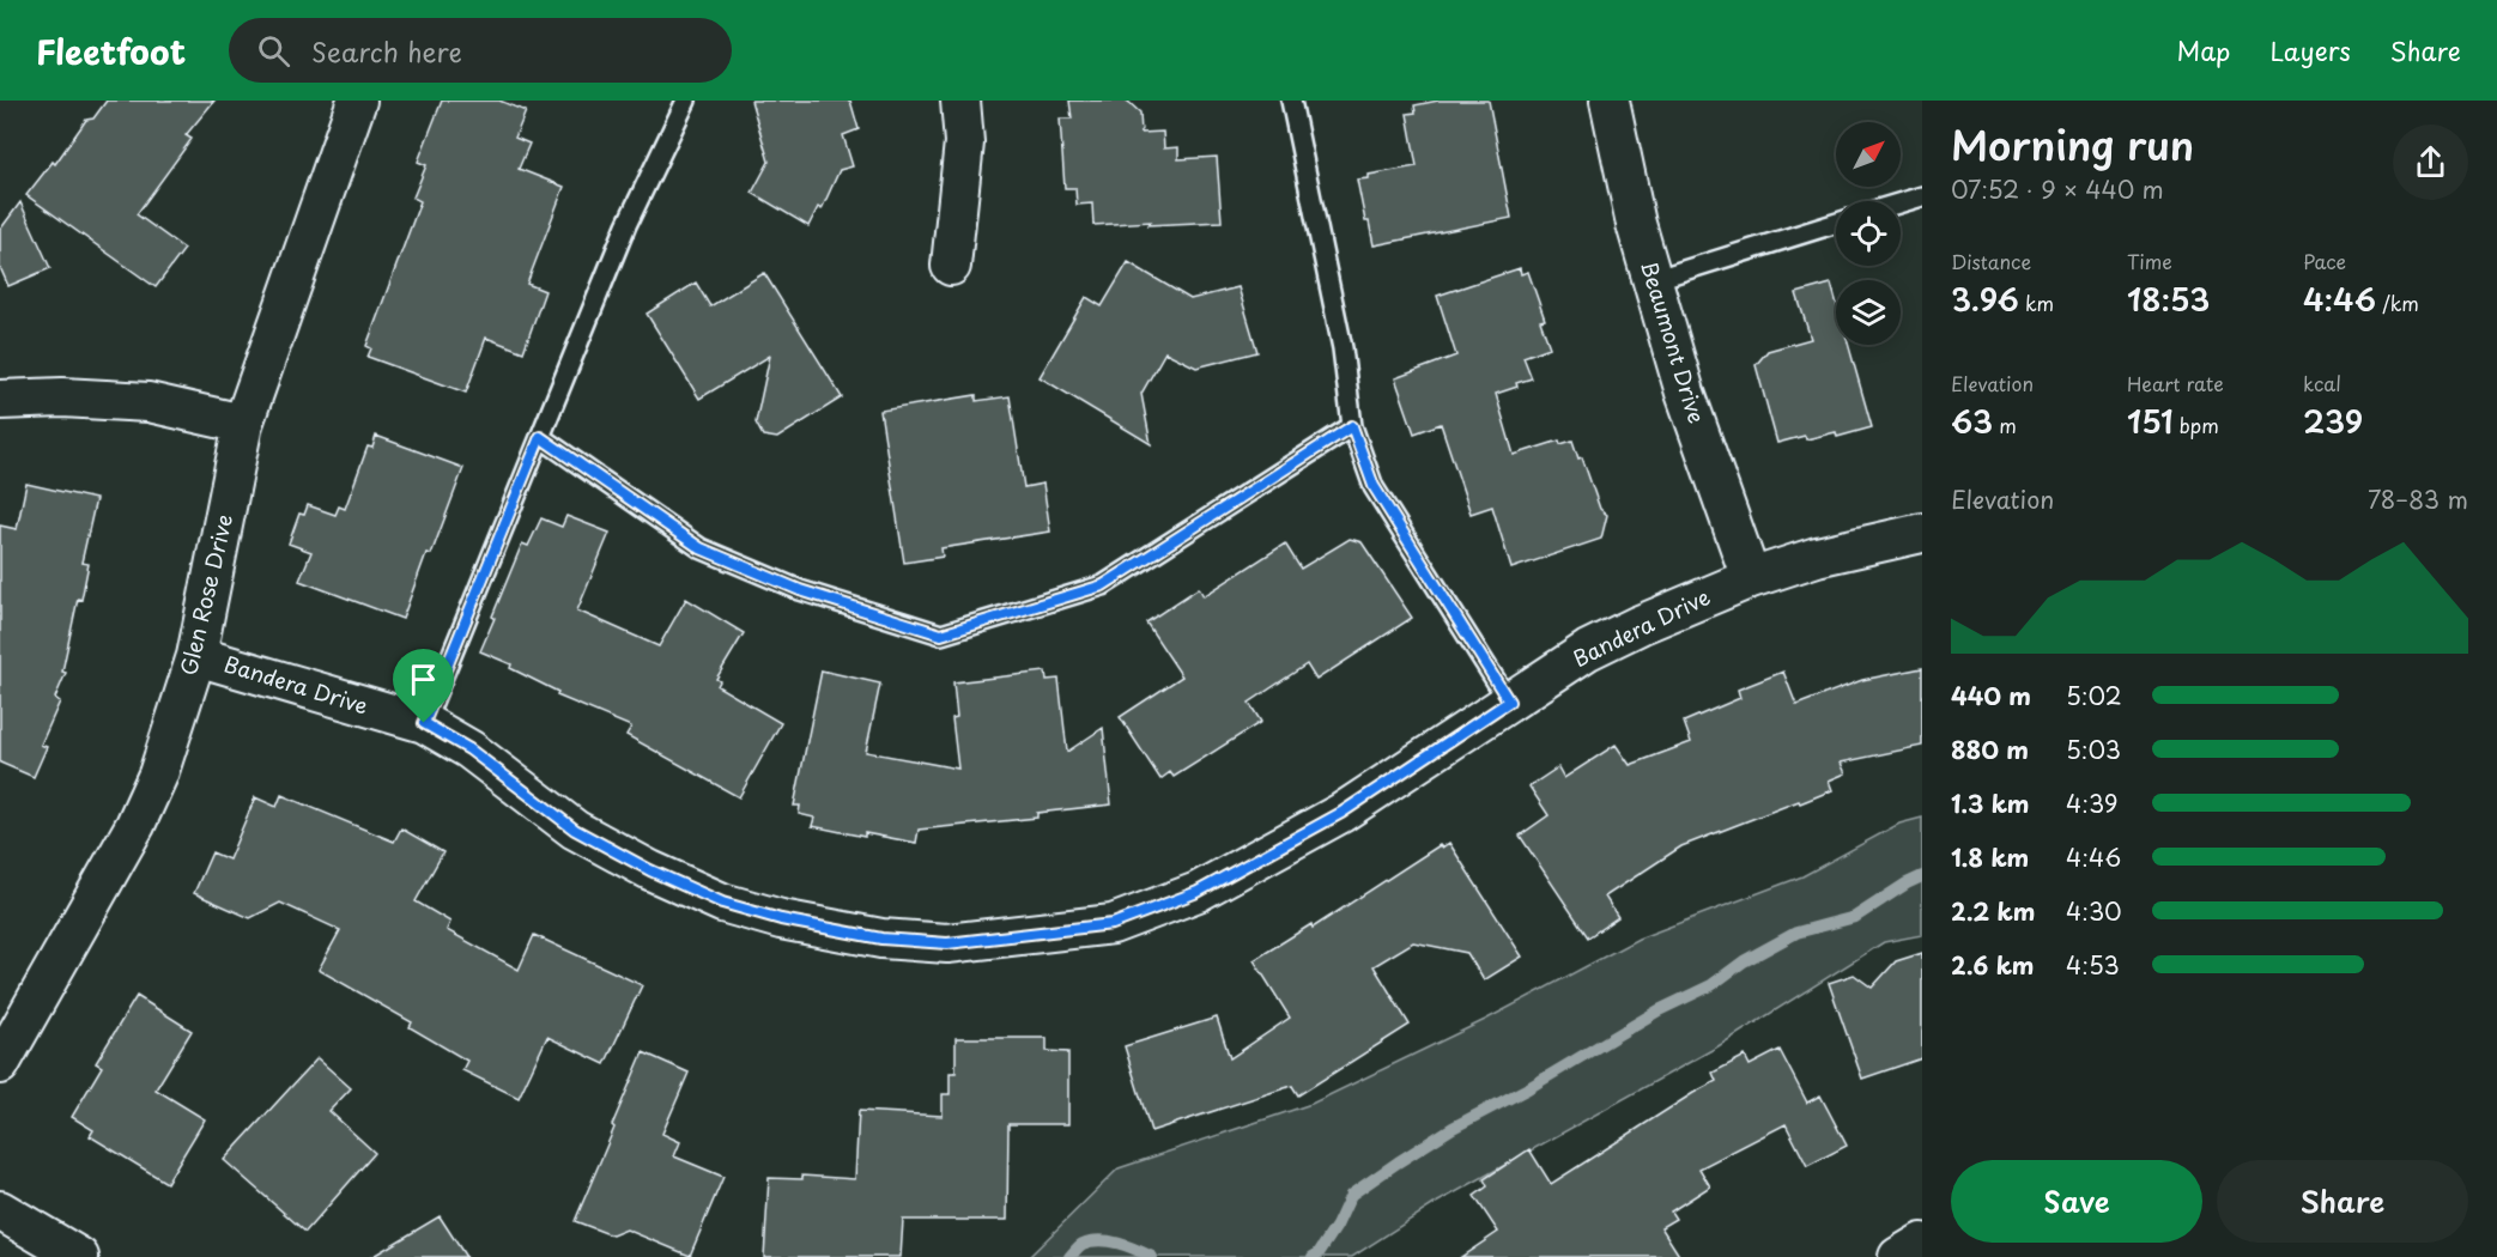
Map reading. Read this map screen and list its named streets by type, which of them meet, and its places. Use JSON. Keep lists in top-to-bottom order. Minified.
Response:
{"streets":{"street":["Beaumont Drive","Glen Rose Drive","Bandera Drive"]},"crossings":[["Beaumont Drive","Bandera Drive"],["Glen Rose Drive","Bandera Drive"]],"north":"top right","page":{"header":"Fleetfoot","search":"Search here","nav":["Map","Layers","Share"],"heading":["Morning run","07:52 · 9 × 440 m"],"stats":[["Distance","3.96 km"],["Time","18:53"],["Pace","4:46 /km"],["Elevation","63 m"],["Heart rate","151 bpm"],["kcal","239"]],"chart":["Elevation","78–83 m"],"list":[{"name":"440 m","note":"5:02"},{"name":"880 m","note":"5:03"},{"name":"1.3 km","note":"4:39"},{"name":"1.8 km","note":"4:46"},{"name":"2.2 km","note":"4:30"},{"name":"2.6 km","note":"4:53"}],"buttons":["Save","Share"]}}
